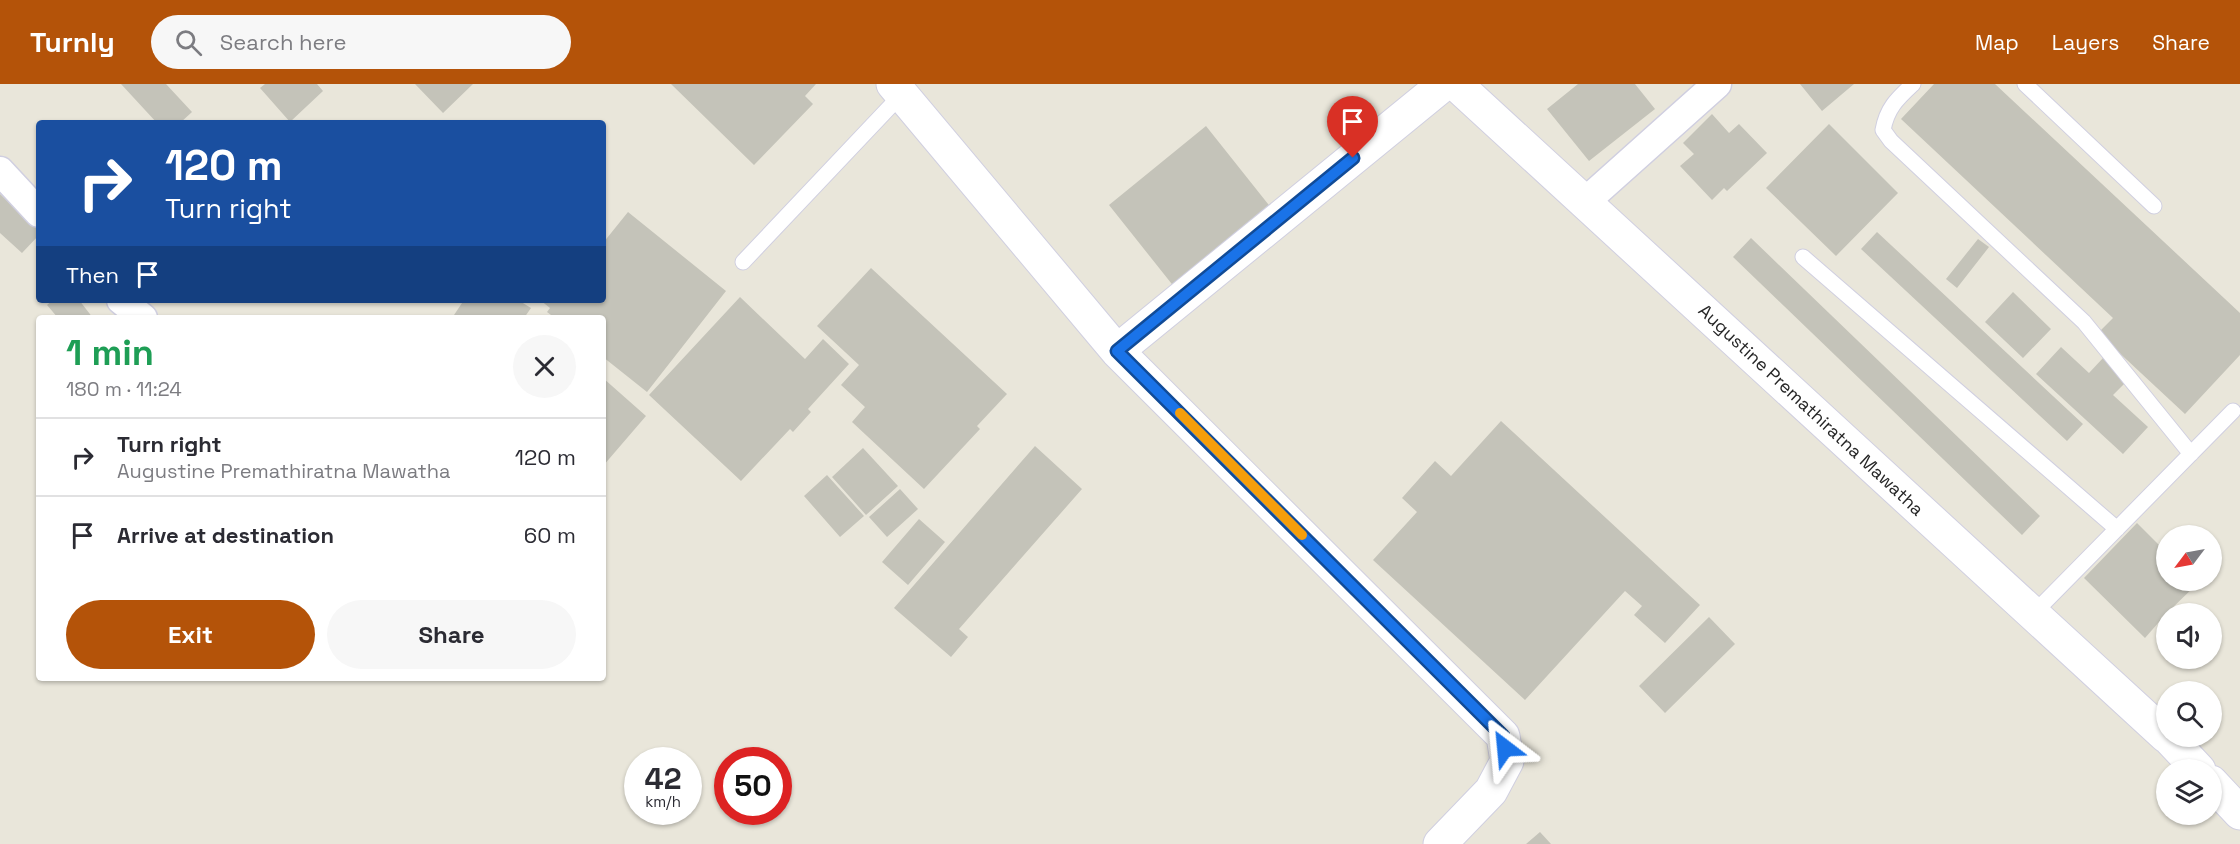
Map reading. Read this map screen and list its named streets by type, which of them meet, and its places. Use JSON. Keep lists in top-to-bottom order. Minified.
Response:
{"streets":{"main road":["Augustine Premathiratna Mawatha"]},"north":"bottom left","page":{"header":"Turnly","search":"Search here","nav":["Map","Layers","Share"],"turn":["120 m","Turn right"],"then":"Then","heading":["1 min","180 m · 11:24"],"list":[{"name":"Turn right","note":"Augustine Premathiratna Mawatha","value":"120 m"},{"name":"Arrive at destination","value":"60 m"}],"buttons":["Exit","Share"],"speed":"42 km/h","limit":"50"}}
